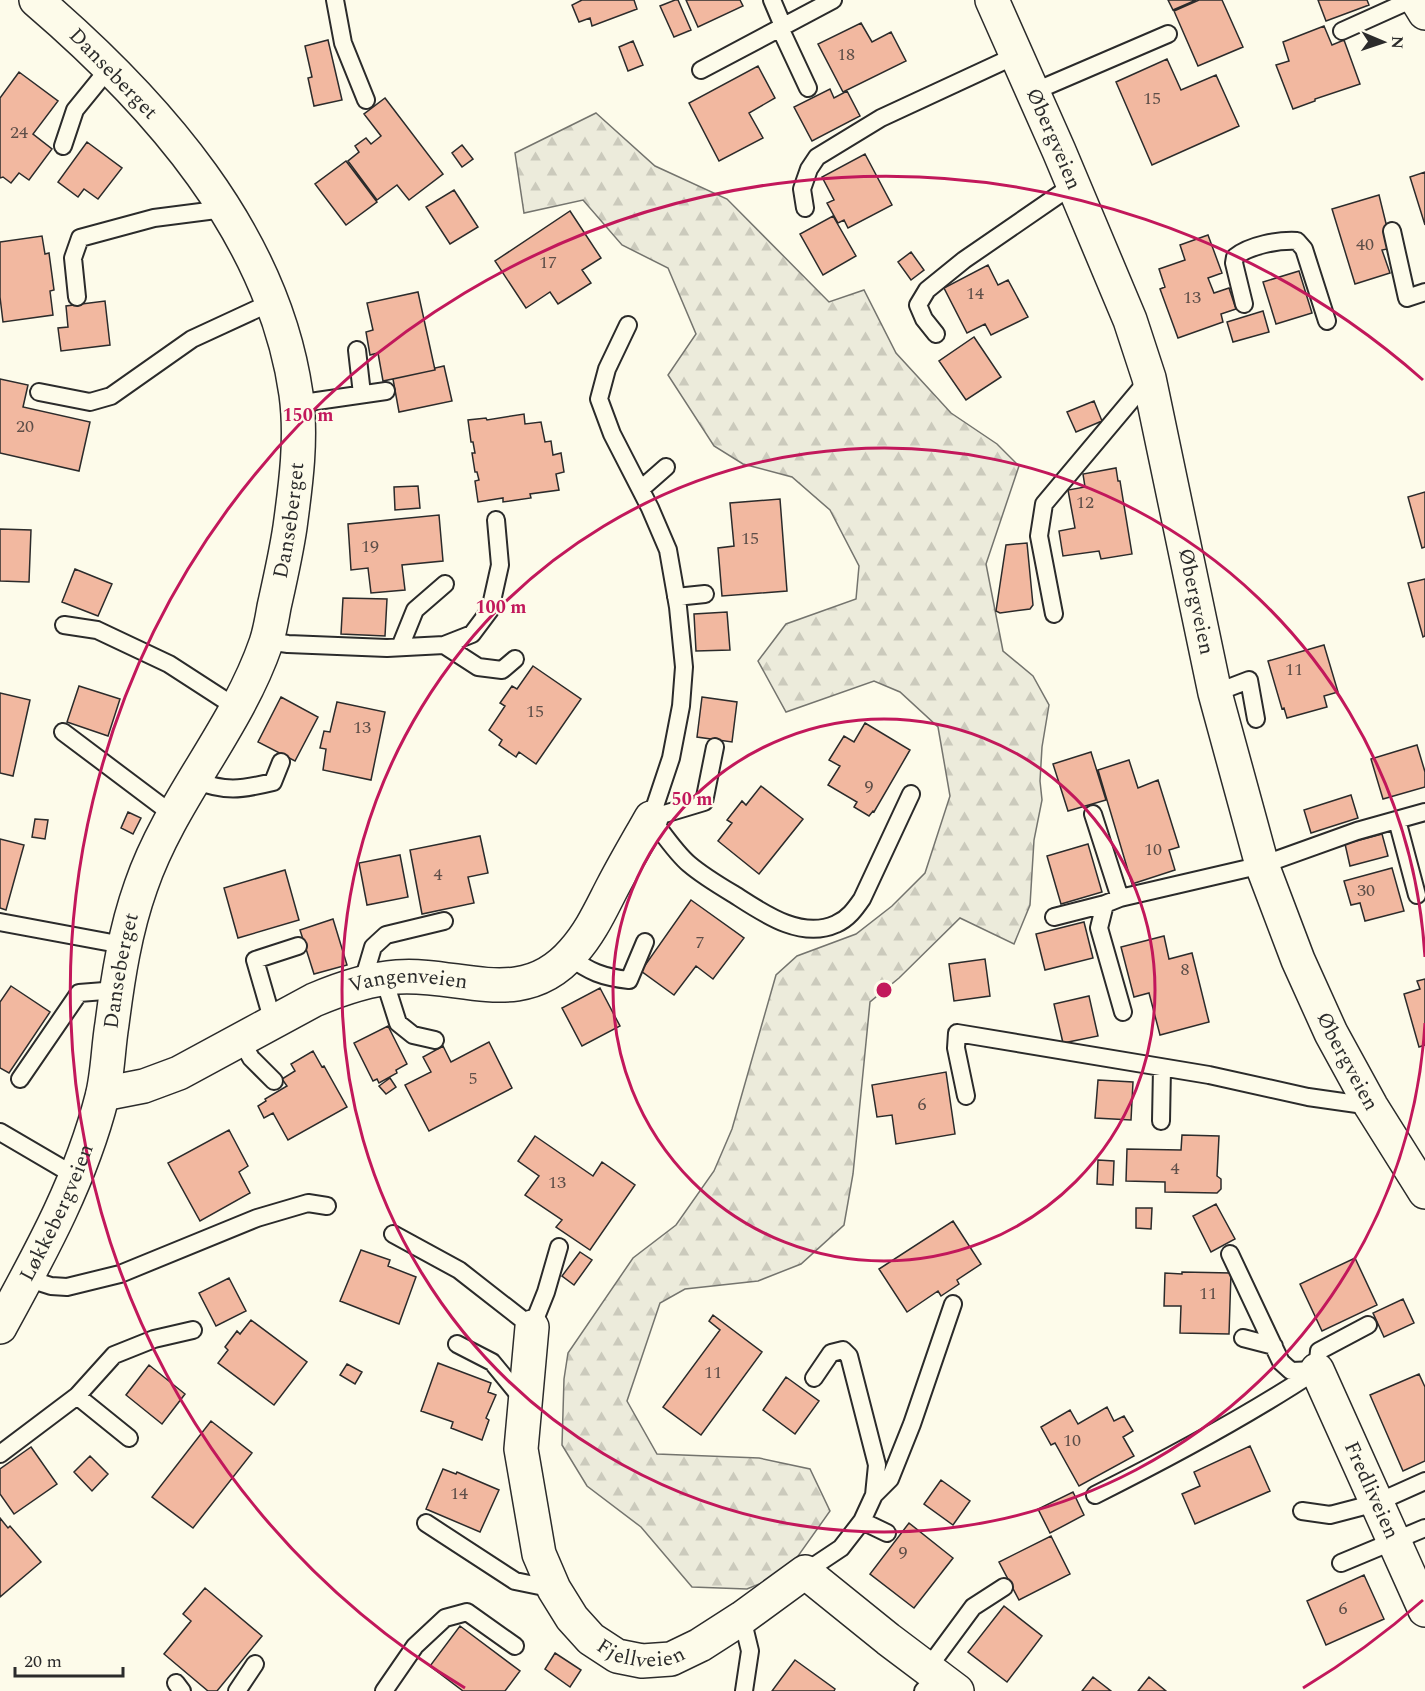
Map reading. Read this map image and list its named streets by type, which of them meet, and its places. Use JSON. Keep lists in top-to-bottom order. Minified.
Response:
{"streets":{"street":["Danseberget","Øbergveien","Vangenveien","Løkkebergveien","Fredliveien","Fjellveien"]},"crossings":[["Danseberget","Vangenveien"],["Danseberget","Løkkebergveien"],["Vangenveien","Løkkebergveien"]],"house_numbers":["18","15","24","40","17","14","13","20","12","15","19","11","15","13","9","10","4","30","7","8","5","6","4","13","11","11","10","14","9","6"],"scale_bar":"20 m","north":"right","rings":["150 m","100 m","50 m"]}
